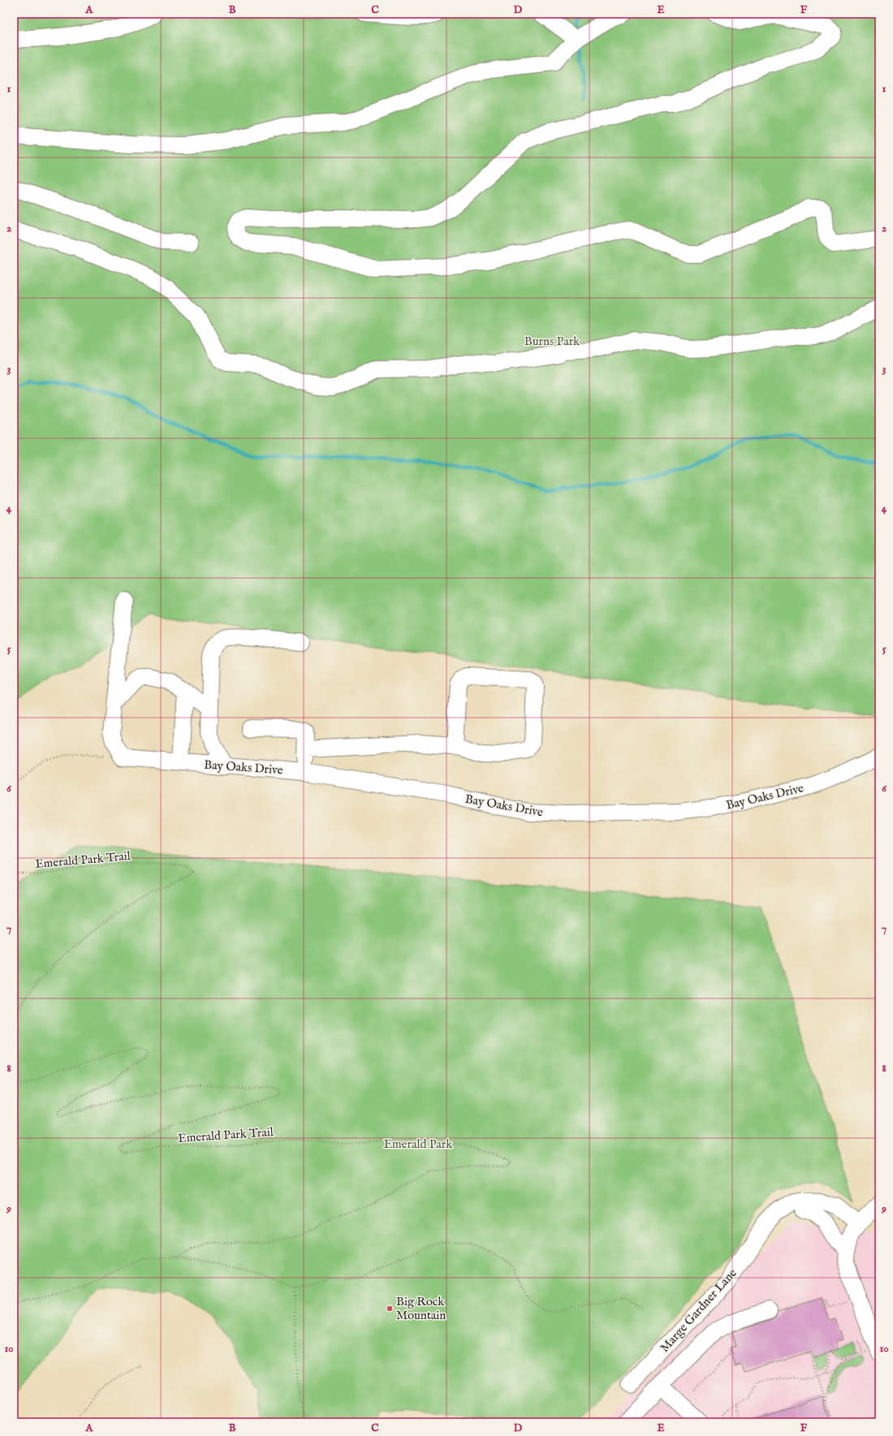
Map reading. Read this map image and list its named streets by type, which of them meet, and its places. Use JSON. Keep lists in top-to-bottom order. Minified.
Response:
{"streets":{"street":["Bay Oaks Drive","Marge Gardner Lane"],"path":["Emerald Park Trail"]},"parks":["Burns Park","Emerald Park"],"places":["Big Rock Mountain"],"grid":{"columns":["A","B","C","D","E","F"],"rows":["1","2","3","4","5","6","7","8","9","10"]}}
